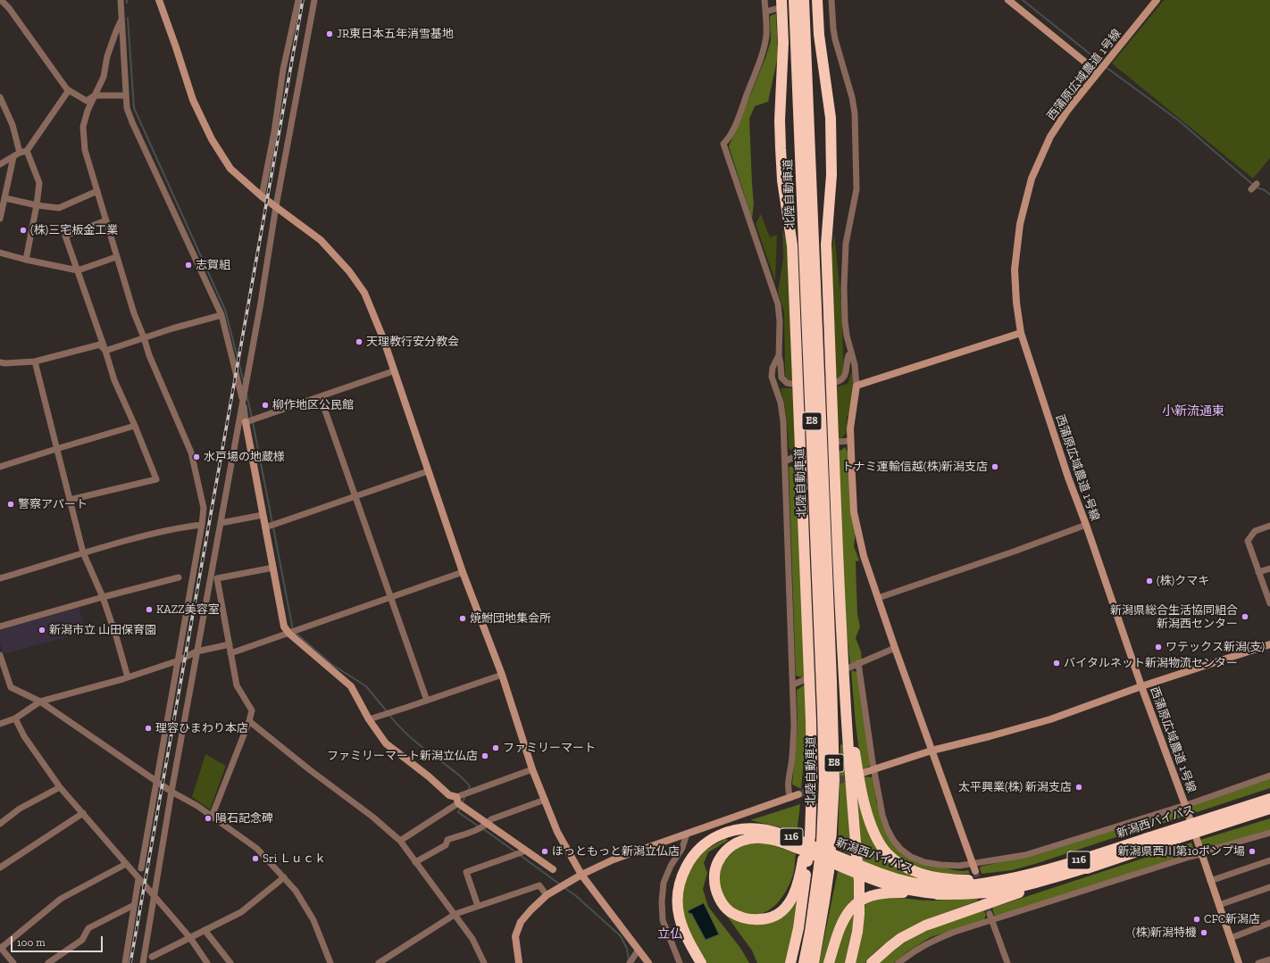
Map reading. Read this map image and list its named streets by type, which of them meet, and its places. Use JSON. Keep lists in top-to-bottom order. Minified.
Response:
{"streets":{"highway":["北陸自動車道","E8","新潟西バイパス","116"],"street":["西蒲原広域農道 1号線"]},"districts":["小新流通東","立仏"],"places":["JR東日本五年消雪基地","(株)三宅板金工業","志賀組","天理教行安分教会","柳作地区公民館","水戸場の地蔵様","トナミ運輸信越(株)新潟支店","警察アパート","(株)クマキ","KAZZ美容室","新潟県総合生活協同組合 新潟西センター","焼鮒団地集会所","新潟市立 山田保育園","ワテックス新潟(支)","バイタルネット新潟物流センター","理容ひまわり本店","ファミリーマート","ファミリーマート新潟立仏店","太平興業(株) 新潟支店","隕石記念碑","ほっともっと新潟立仏店","新潟県西川第10ポンプ場","Sri Ｌｕｃｋ","CFC新潟店","(株)新潟特機"],"scale_bar":"100 m"}
